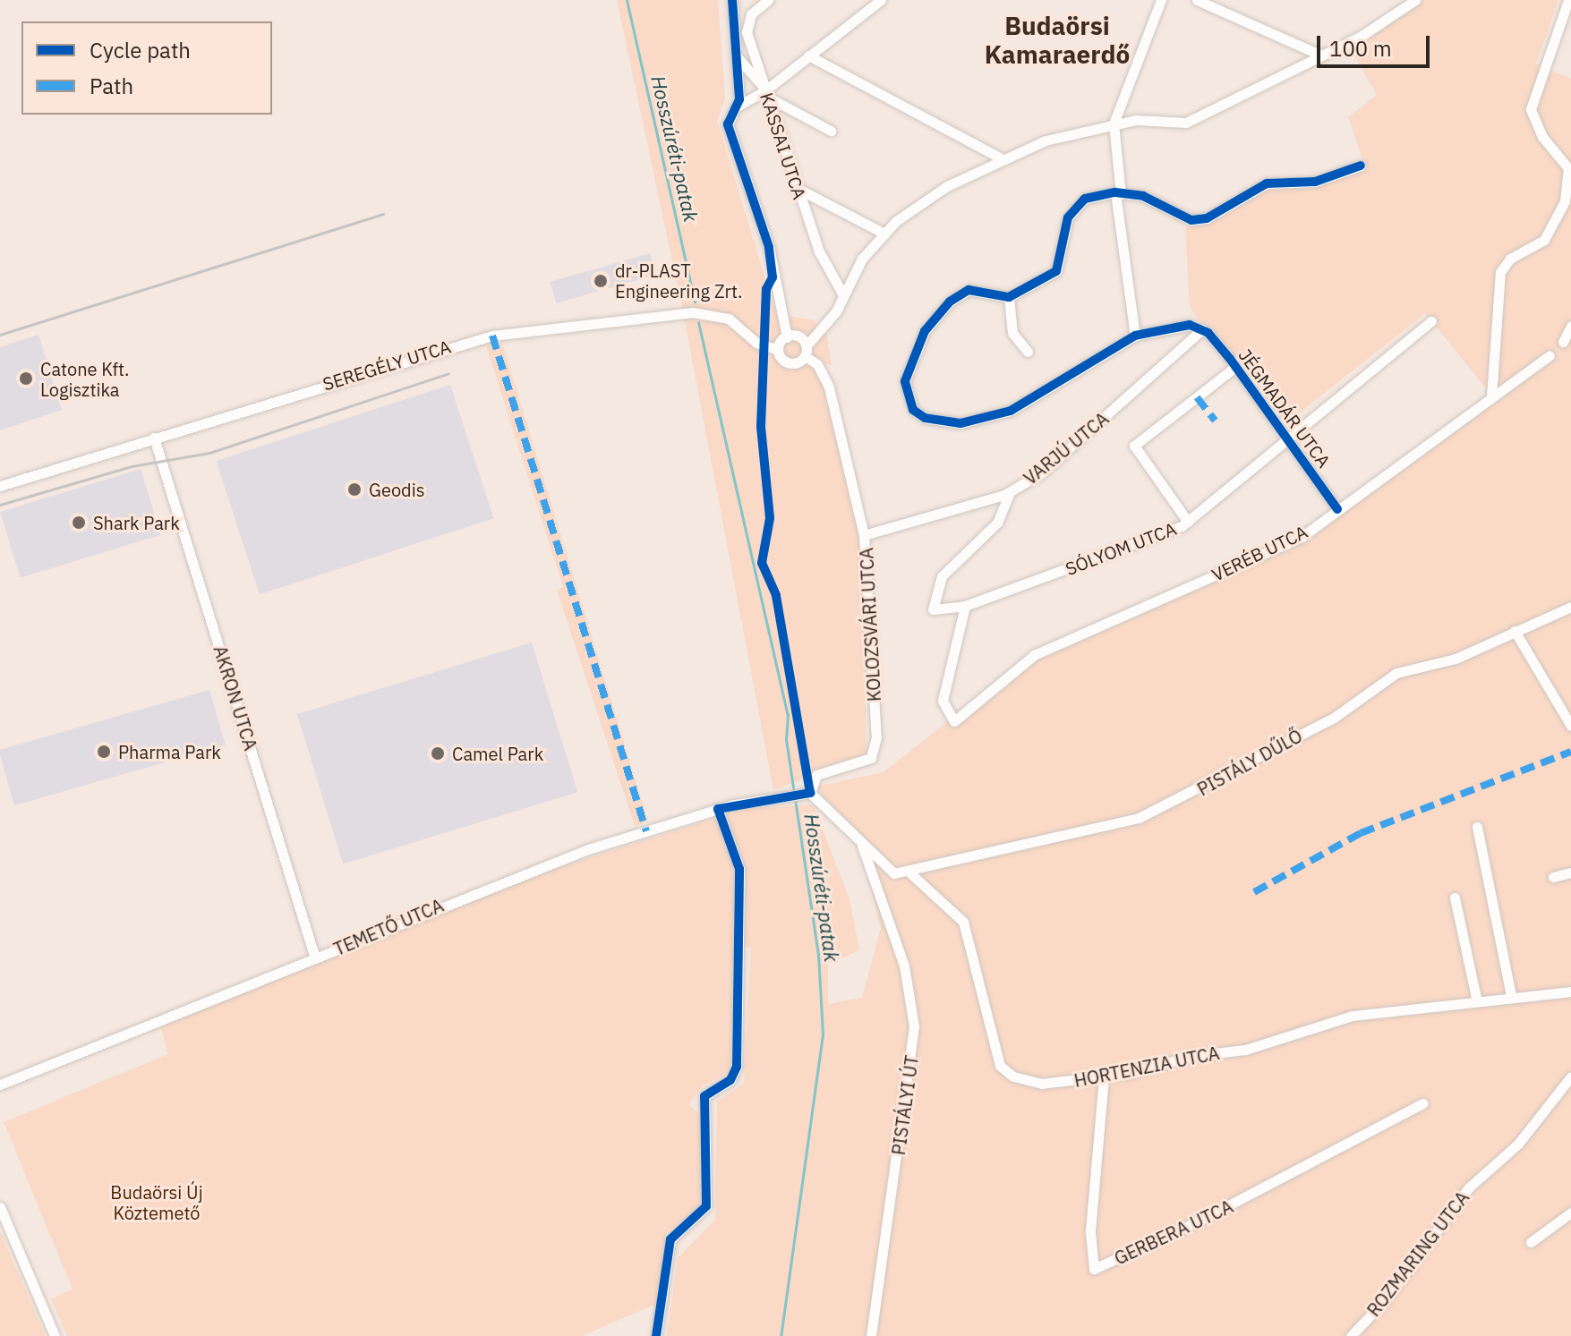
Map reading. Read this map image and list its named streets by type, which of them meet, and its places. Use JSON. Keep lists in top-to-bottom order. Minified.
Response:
{"streets":{"street":["KASSAI UTCA","SEREGÉLY UTCA","JÉGMADÁR UTCA","VARJÚ UTCA","SÓLYOM UTCA","VERÉB UTCA","KOLOZSVÁRI UTCA","AKRON UTCA","PISTÁLY DŰLŐ","TEMETŐ UTCA","HORTENZIA UTCA","PISTÁLYI ÚT","GERBERA UTCA","ROZMARING UTCA"]},"crossings":[["SEREGÉLY UTCA","KOLOZSVÁRI UTCA"],["SEREGÉLY UTCA","AKRON UTCA"],["JÉGMADÁR UTCA","VARJÚ UTCA"],["JÉGMADÁR UTCA","SÓLYOM UTCA"],["JÉGMADÁR UTCA","VERÉB UTCA"],["VARJÚ UTCA","SÓLYOM UTCA"],["VARJÚ UTCA","KOLOZSVÁRI UTCA"],["SÓLYOM UTCA","VERÉB UTCA"],["KOLOZSVÁRI UTCA","TEMETŐ UTCA"],["AKRON UTCA","TEMETŐ UTCA"],["PISTÁLY DŰLŐ","HORTENZIA UTCA"],["HORTENZIA UTCA","GERBERA UTCA"]],"districts":["Budaörsi Kamaraerdő"],"water":["Hosszúréti-patak"],"parks":["Budaörsi Új Köztemető"],"places":["dr-PLAST Engineering Zrt.","Catone Kft. Logisztika","Geodis","Shark Park","Pharma Park","Camel Park"],"legend":["Cycle path","Path"],"scale_bar":"100 m"}
